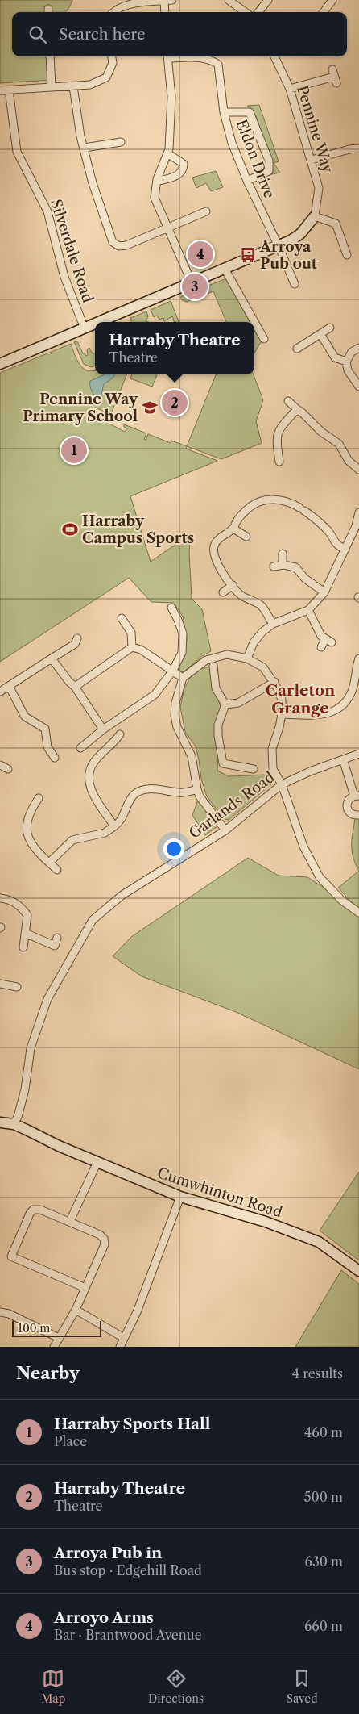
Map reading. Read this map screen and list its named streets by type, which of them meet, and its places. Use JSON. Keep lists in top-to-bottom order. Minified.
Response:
{"streets":{"street":["Pennine Way","Eldon Drive","Silverdale Road","Garlands Road","Cumwhinton Road"]},"crossings":[["Garlands Road","Cumwhinton Road"]],"districts":["Carleton Grange"],"places":{"bus stop":["Arroya Pub out"],"school or university":["Pennine Way Primary School"],"sports":["Harraby Campus Sports"]},"scale_bar":"100 m","page":{"search":"Search here","pins":["4","3","2","1"],"popup":["Harraby Theatre","Theatre"],"scale":"100 m","heading":["Nearby","4 results"],"list":[{"mark":"1","name":"Harraby Sports Hall","note":"Place","value":"460 m"},{"mark":"2","name":"Harraby Theatre","note":"Theatre","value":"500 m"},{"mark":"3","name":"Arroya Pub in","note":"Bus stop · Edgehill Road","value":"630 m"},{"mark":"4","name":"Arroyo Arms","note":"Bar · Brantwood Avenue","value":"660 m"}],"nav":["Map","Directions","Saved"]}}
